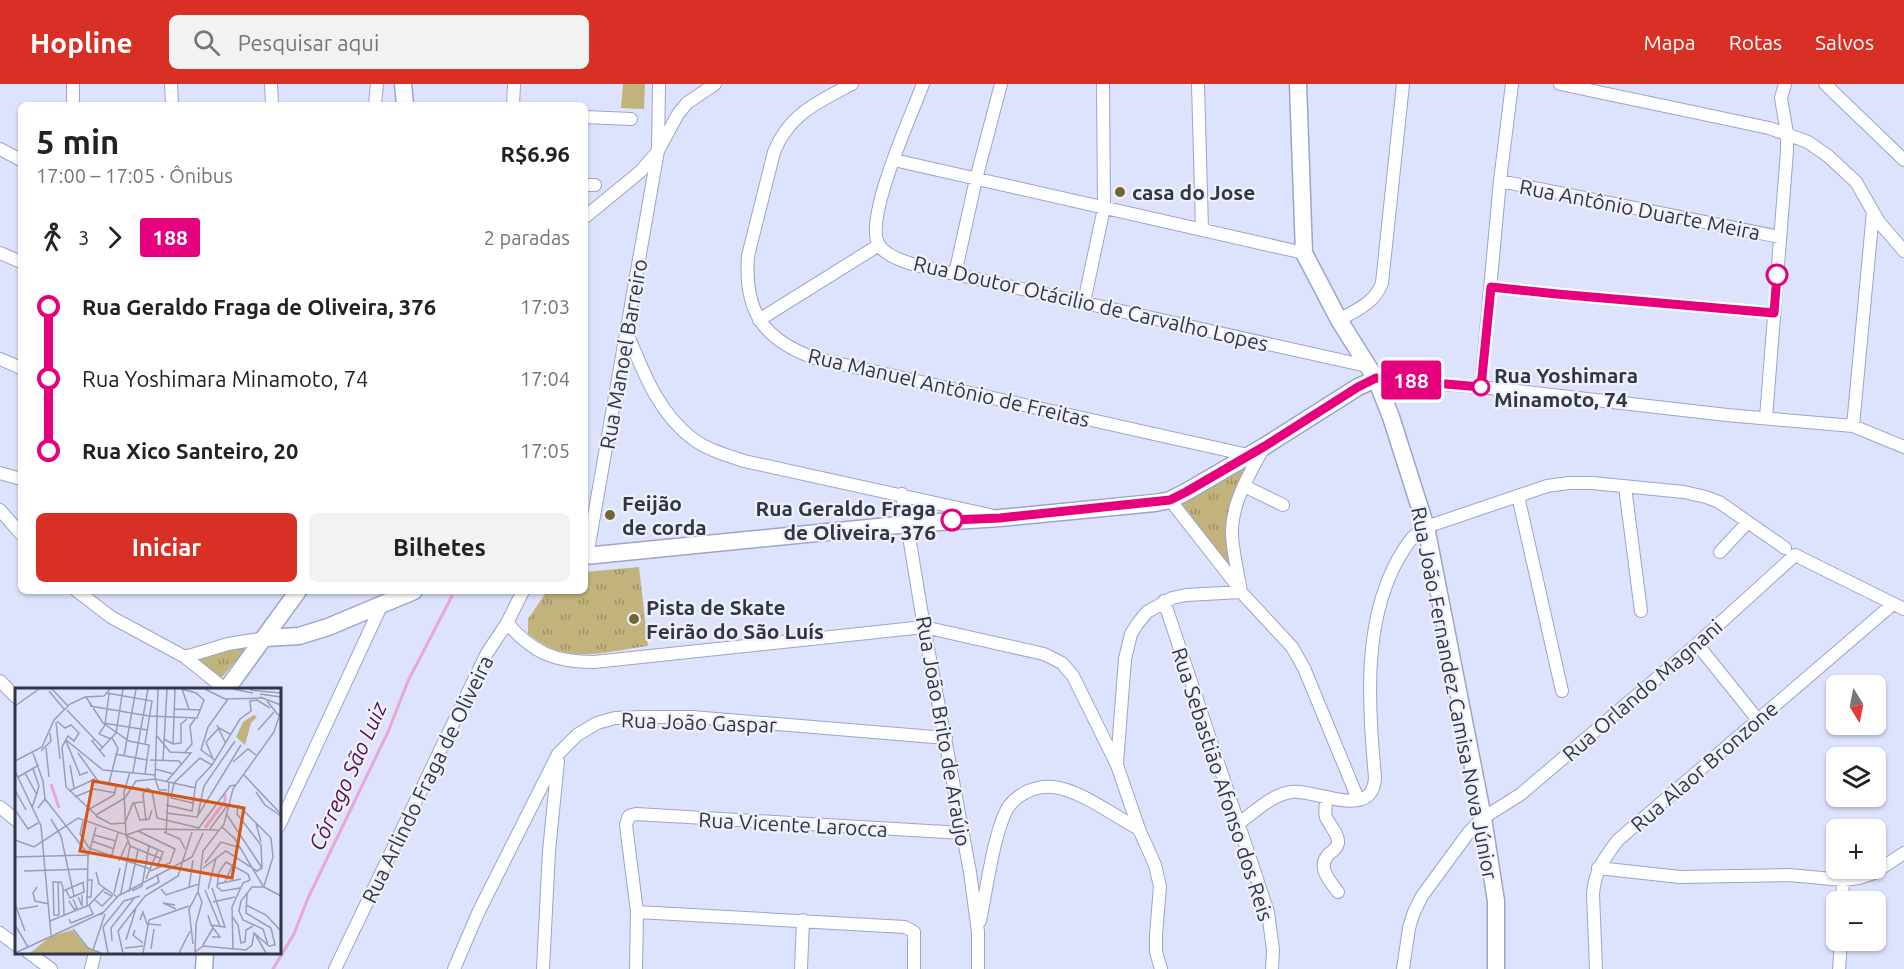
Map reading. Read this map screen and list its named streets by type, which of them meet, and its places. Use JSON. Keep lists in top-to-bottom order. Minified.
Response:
{"streets":{"main road":["Rua João Fernandez Camisa Nova Júnior"],"street":["Rua Antônio Duarte Meira","Rua Doutor Otácilio de Carvalho Lopes","Rua Manoel Barreiro","Rua Manuel Antônio de Freitas","Rua Orlando Magnani","Rua João Gaspar","Rua João Brito de Araújo","Rua Alaor Bronzone","Rua Arlindo Fraga de Oliveira","Rua Sebastião Afonso dos Reis","Rua Vicente Larocca"]},"crossings":[["Rua Doutor Otácilio de Carvalho Lopes","Rua João Fernandez Camisa Nova Júnior"],["Rua Orlando Magnani","Rua João Fernandez Camisa Nova Júnior"],["Rua João Gaspar","Rua João Brito de Araújo"],["Rua João Brito de Araújo","Rua Vicente Larocca"]],"water":["Córrego São Luiz"],"places":["casa do Jose","Rua Yoshimara Minamoto, 74","Feijão de corda","Rua Geraldo Fraga de Oliveira, 376","Pista de Skate Feirão do São Luís"],"lines":["bus line 188"],"north":"bottom","page":{"header":"Hopline","search":"Pesquisar aqui","nav":["Mapa","Rotas","Salvos"],"on_map":"188","heading":["5 min","17:00 – 17:05 · Ônibus","R$6.96"],"legs":["3","188","2 paradas"],"list":[{"name":"Rua Geraldo Fraga de Oliveira, 376","value":"17:03"},{"name":"Rua Yoshimara Minamoto, 74","value":"17:04"},{"name":"Rua Xico Santeiro, 20","value":"17:05"}],"buttons":["Iniciar","Bilhetes"],"map_buttons":["+","−"]}}
